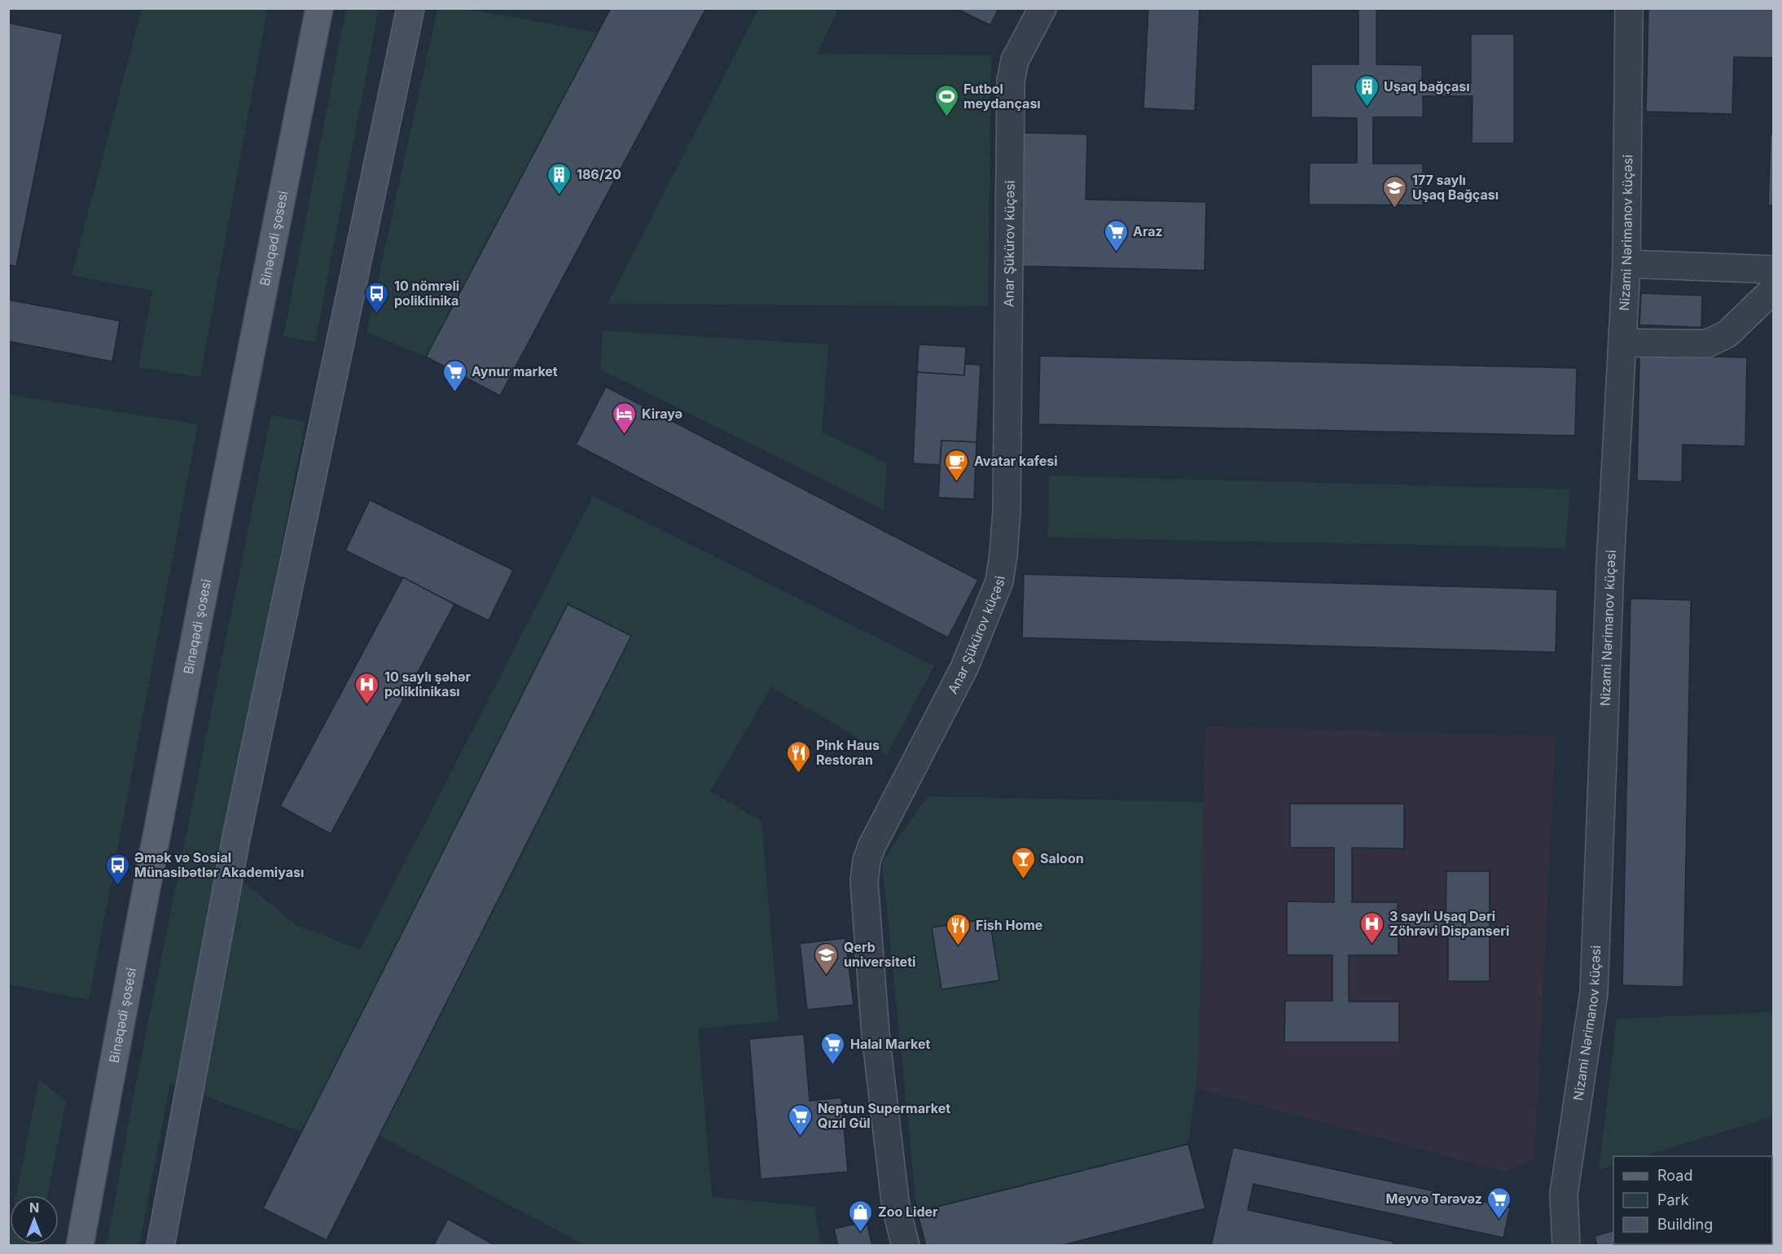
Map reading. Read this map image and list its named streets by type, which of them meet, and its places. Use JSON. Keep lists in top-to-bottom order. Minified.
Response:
{"streets":{"main road":["Binəqədi şosesi"],"street":["Nizami Nərimanov küçəsi","Anar Şükürov küçəsi"]},"places":{"building":["Uşaq bağçası","186/20"],"sports":["Futbol meydançası"],"school or university":["177 saylı Uşaq Bağçası","Qerb universiteti"],"supermarket":["Araz","Aynur market","Halal Market","Neptun Supermarket Qızıl Gül","Meyvə Tərəvəz"],"bus stop":["10 nömrəli poliklinika","Əmək və Sosial Münasibətlər Akademiyası"],"hotel":["Kirayə"],"cafe":["Avatar kafesi"],"hospital":["10 saylı şəhər poliklinikası","3 saylı Uşaq Dəri Zöhrəvi Dispanseri"],"restaurant":["Pink Haus Restoran","Fish Home"],"bar":["Saloon"],"shop":["Zoo Lider"]},"legend":["Road","Park","Building"],"north":"top"}
